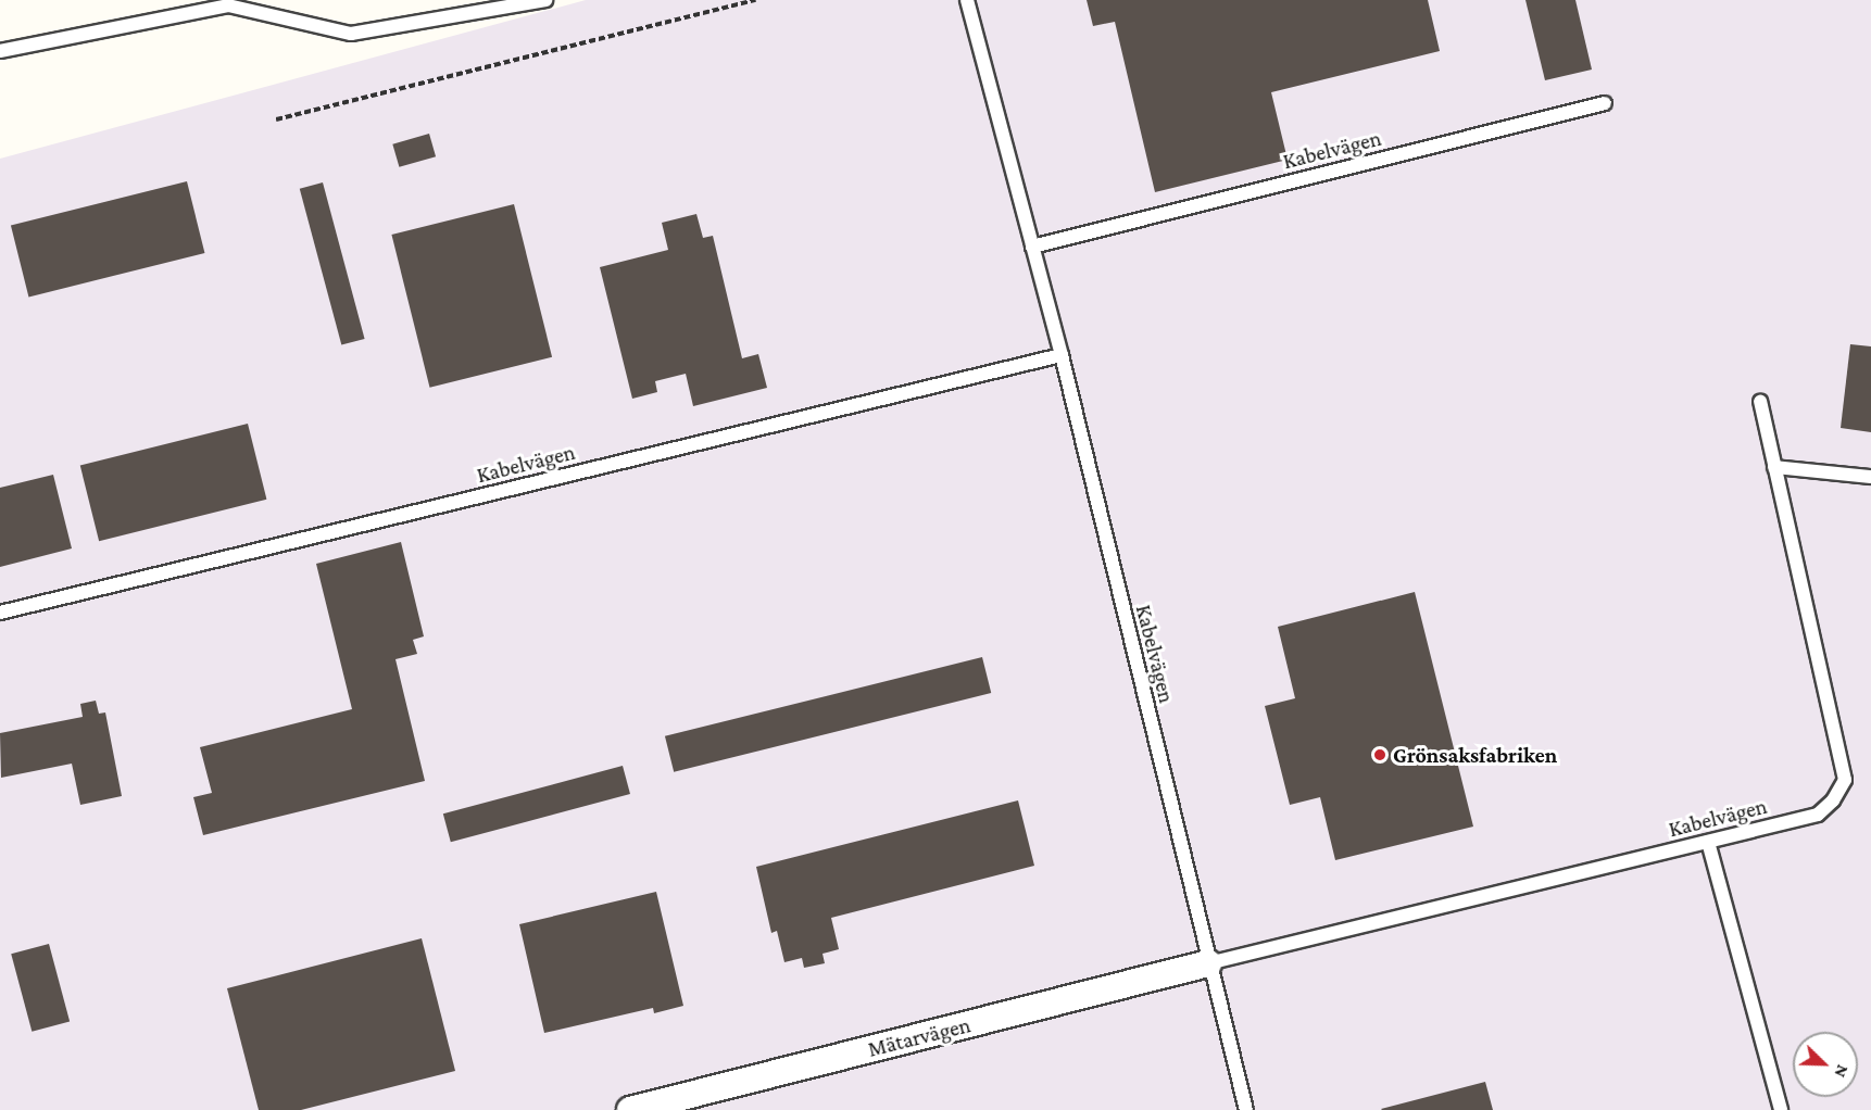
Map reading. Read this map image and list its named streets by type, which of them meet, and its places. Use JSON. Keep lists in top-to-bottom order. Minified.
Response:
{"streets":{"street":["Mätarvägen"],"lane":["Kabelvägen"]},"crossings":[["Kabelvägen","Mätarvägen"]],"places":["Grönsaksfabriken"],"north":"bottom right"}
